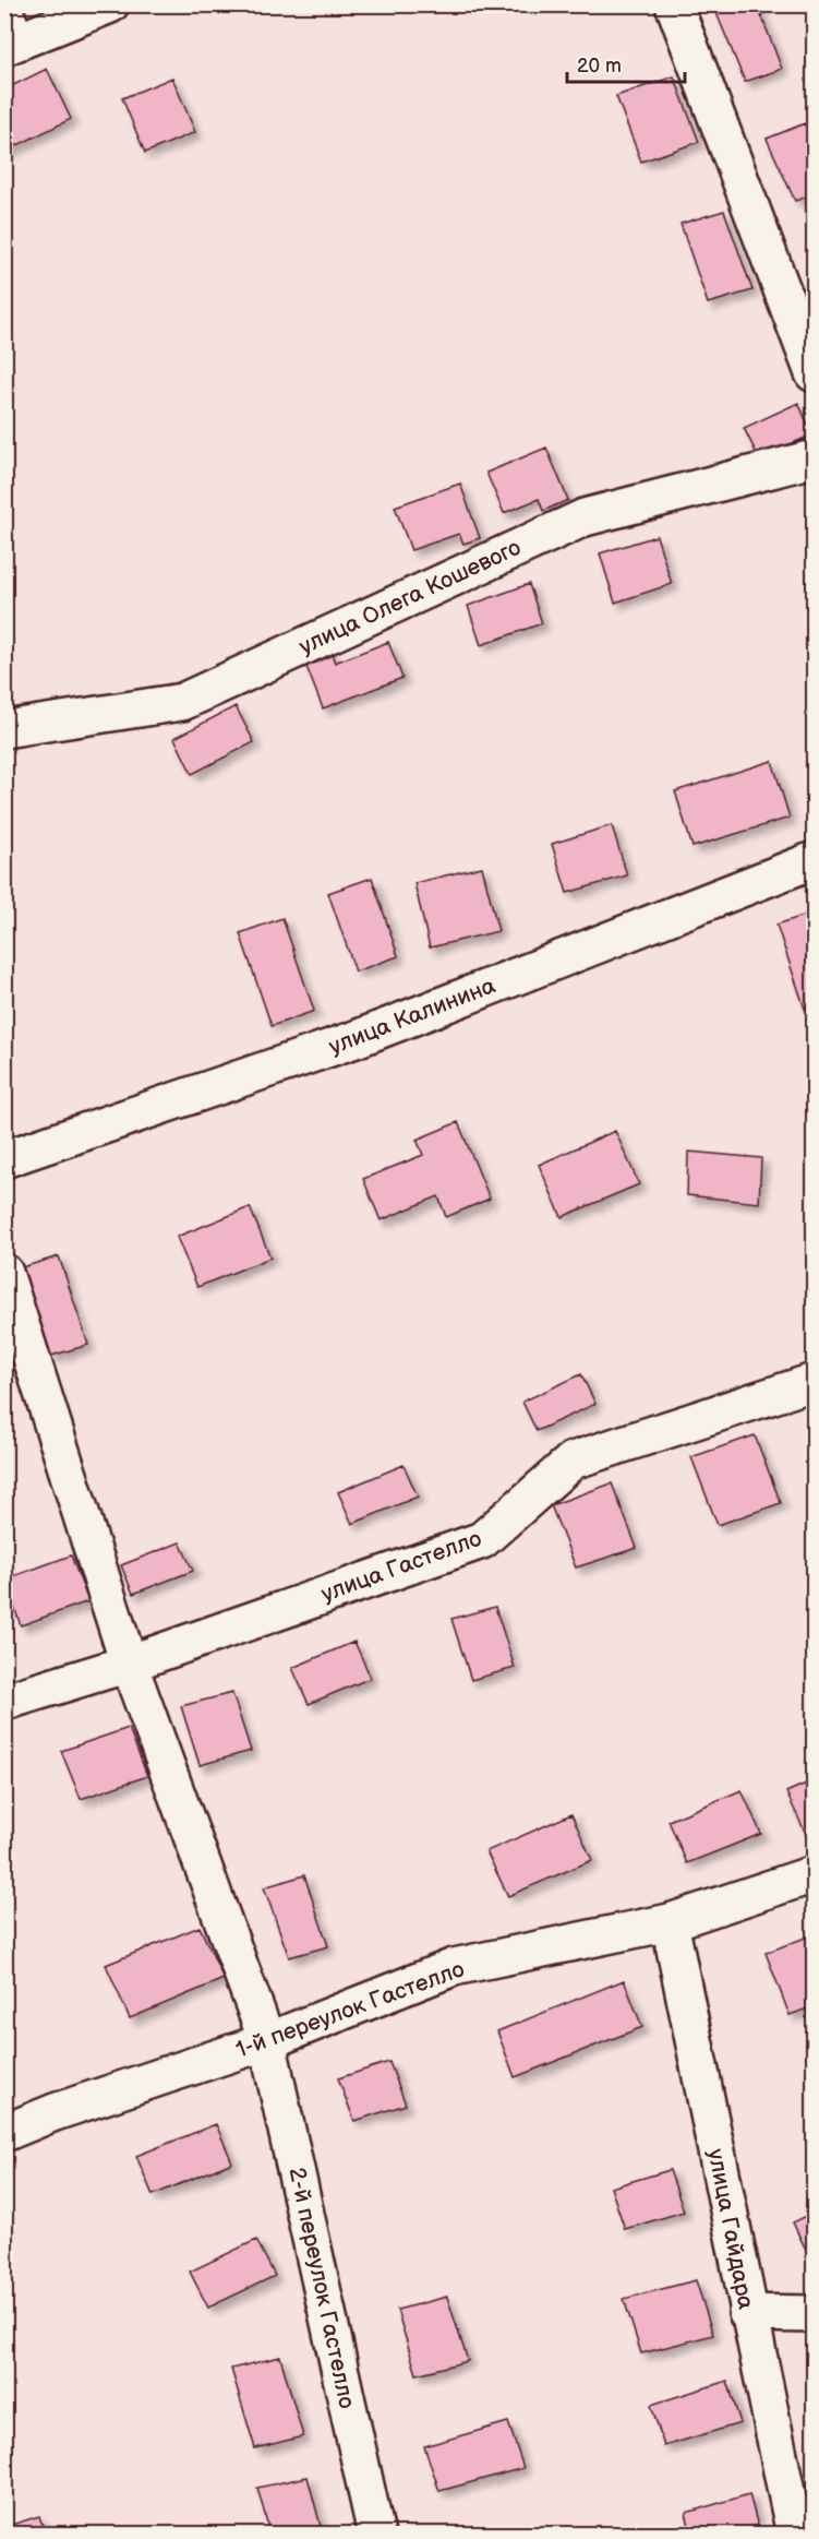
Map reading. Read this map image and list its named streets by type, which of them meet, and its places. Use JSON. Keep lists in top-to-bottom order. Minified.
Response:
{"streets":{"street":["улица Олега Кошевого","улица Калинина","улица Гастелло","1-й переулок Гастелло","улица Гайдара","2-й переулок Гастелло"]},"crossings":[["улица Гастелло","2-й переулок Гастелло"],["1-й переулок Гастелло","улица Гайдара"],["1-й переулок Гастелло","2-й переулок Гастелло"]],"scale_bar":"20 m"}
